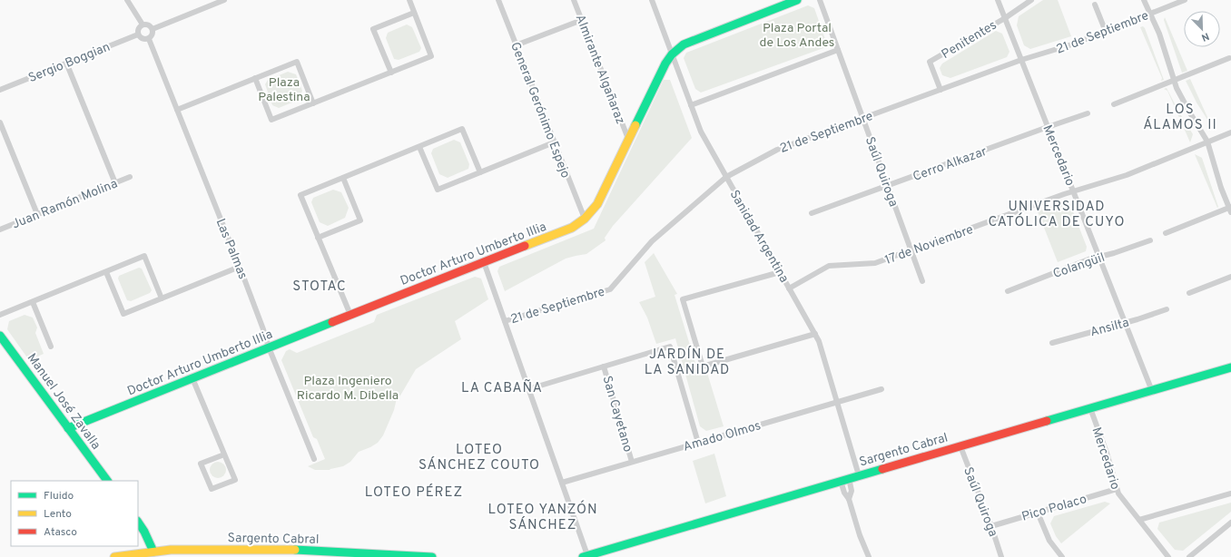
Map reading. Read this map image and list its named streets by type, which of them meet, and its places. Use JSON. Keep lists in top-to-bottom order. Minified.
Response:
{"streets":{"street":["21 de Septiembre","Penitentes","Sergio Boggian","Almirante Algañaraz","General Gerónimo Espejo","Mercedario","Cerro Alkazar","Saúl Quiroga","Juan Ramón Molina","Sanidad Argentina","17 de Noviembre","Las Palmas","Doctor Arturo Umberto Illia","Colangüil","Ansilta","Manuel José Zavalla","San Cayetano","Amado Olmos","Sargento Cabral","Pico Polaco"]},"crossings":[["21 de Septiembre","Penitentes"],["21 de Septiembre","Mercedario"],["21 de Septiembre","Saúl Quiroga"],["21 de Septiembre","Sanidad Argentina"],["Penitentes","Mercedario"],["Sergio Boggian","Las Palmas"],["Almirante Algañaraz","Doctor Arturo Umberto Illia"],["General Gerónimo Espejo","Doctor Arturo Umberto Illia"],["Mercedario","Cerro Alkazar"],["Mercedario","17 de Noviembre"],["Mercedario","Colangüil"],["Mercedario","Ansilta"],["Mercedario","Sargento Cabral"],["Mercedario","Pico Polaco"],["Cerro Alkazar","Saúl Quiroga"],["Saúl Quiroga","17 de Noviembre"],["Saúl Quiroga","Sargento Cabral"],["Saúl Quiroga","Pico Polaco"],["Sanidad Argentina","17 de Noviembre"],["Sanidad Argentina","Doctor Arturo Umberto Illia"],["Sanidad Argentina","Amado Olmos"],["Sanidad Argentina","Sargento Cabral"],["Las Palmas","Doctor Arturo Umberto Illia"],["Doctor Arturo Umberto Illia","Manuel José Zavalla"],["San Cayetano","Amado Olmos"]],"districts":["LOS ÁLAMOS II","UNIVERSIDAD CATÓLICA DE CUYO","STOTAC","JARDÍN DE LA SANIDAD","LA CABAÑA","LOTEO SÁNCHEZ COUTO","LOTEO PÉREZ","LOTEO YANZÓN SÁNCHEZ"],"parks":["Plaza Portal de Los Andes","Plaza Palestina","Plaza Ingeniero Ricardo M. Dibella"],"legend":["Fluido","Lento","Atasco"],"north":"bottom right"}
